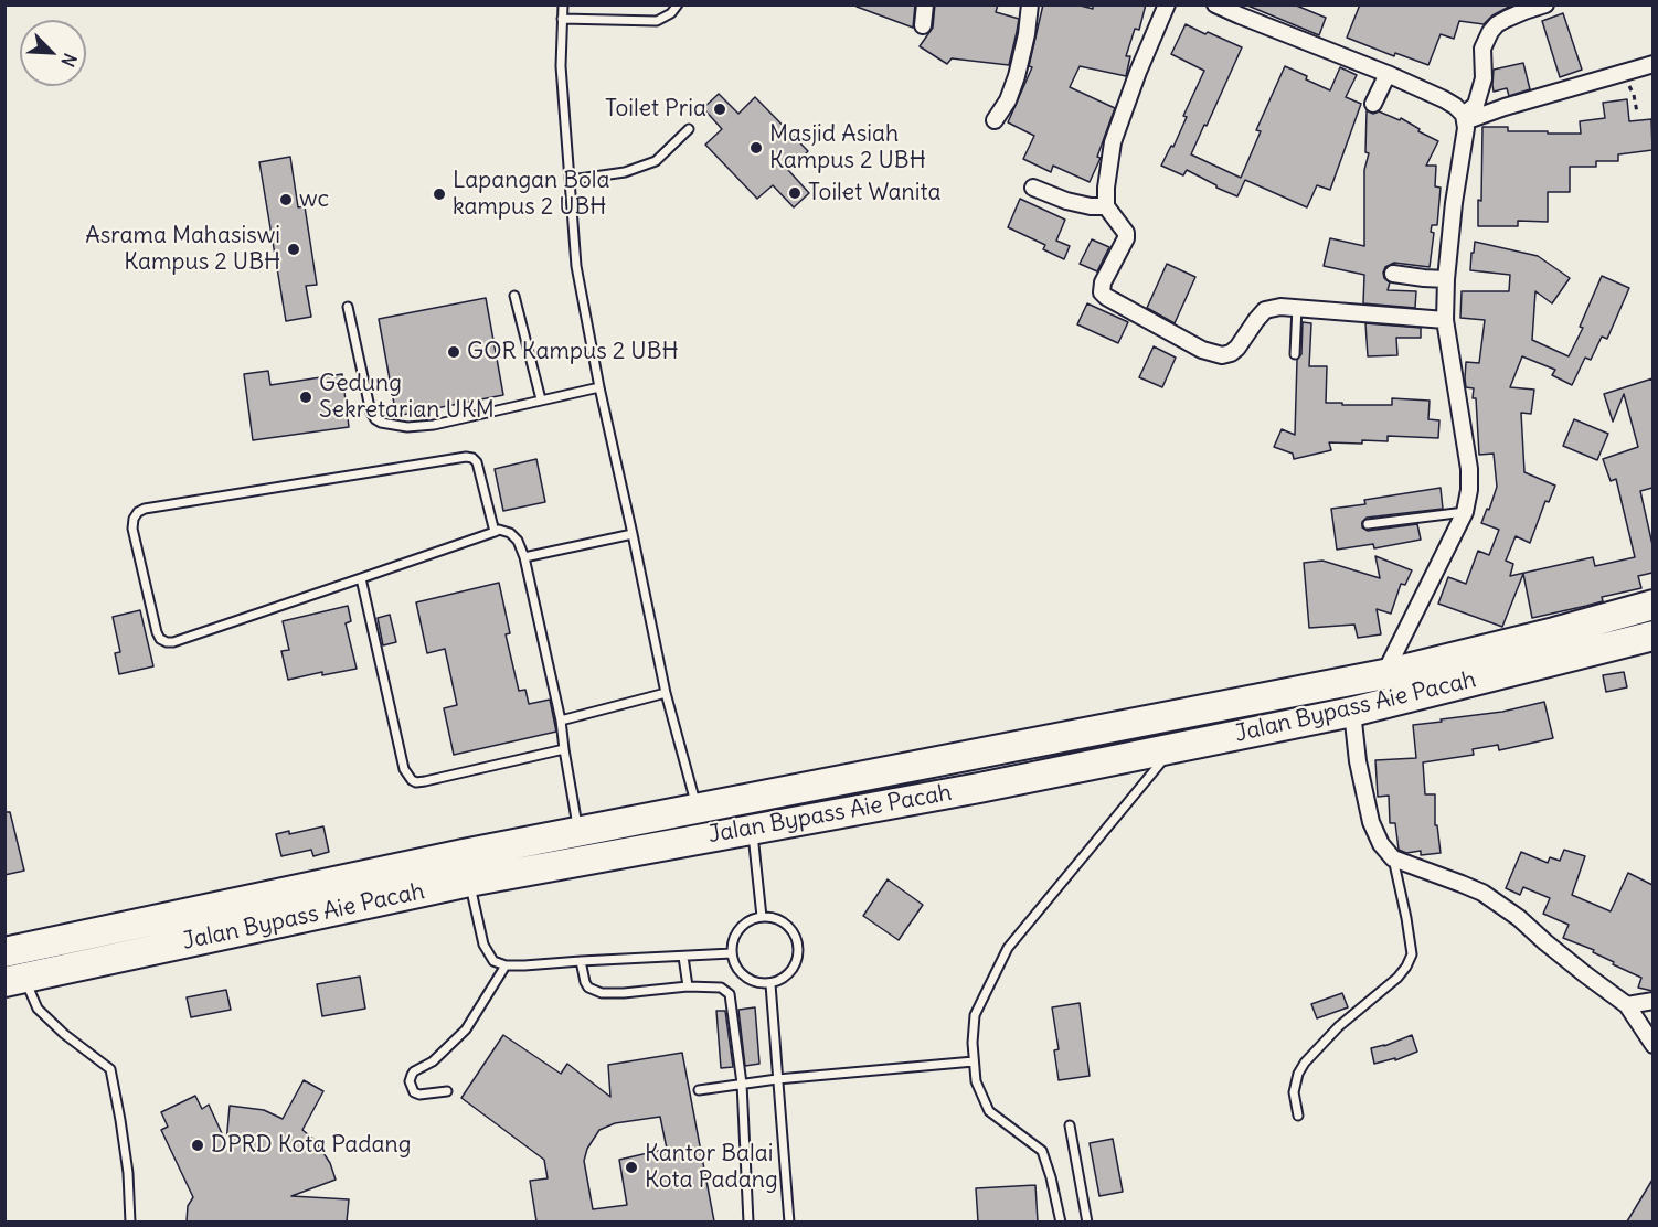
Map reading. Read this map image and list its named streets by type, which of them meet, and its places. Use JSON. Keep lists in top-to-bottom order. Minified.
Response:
{"streets":{"highway":["Jalan Bypass Aie Pacah"]},"places":["Toilet Pria","Masjid Asiah Kampus 2 UBH","Toilet Wanita","Lapangan Bola kampus 2 UBH","wc","Asrama Mahasiswi Kampus 2 UBH","GOR Kampus 2 UBH","Gedung Sekretarian UKM","DPRD Kota Padang","Kantor Balai Kota Padang"],"north":"bottom right"}
